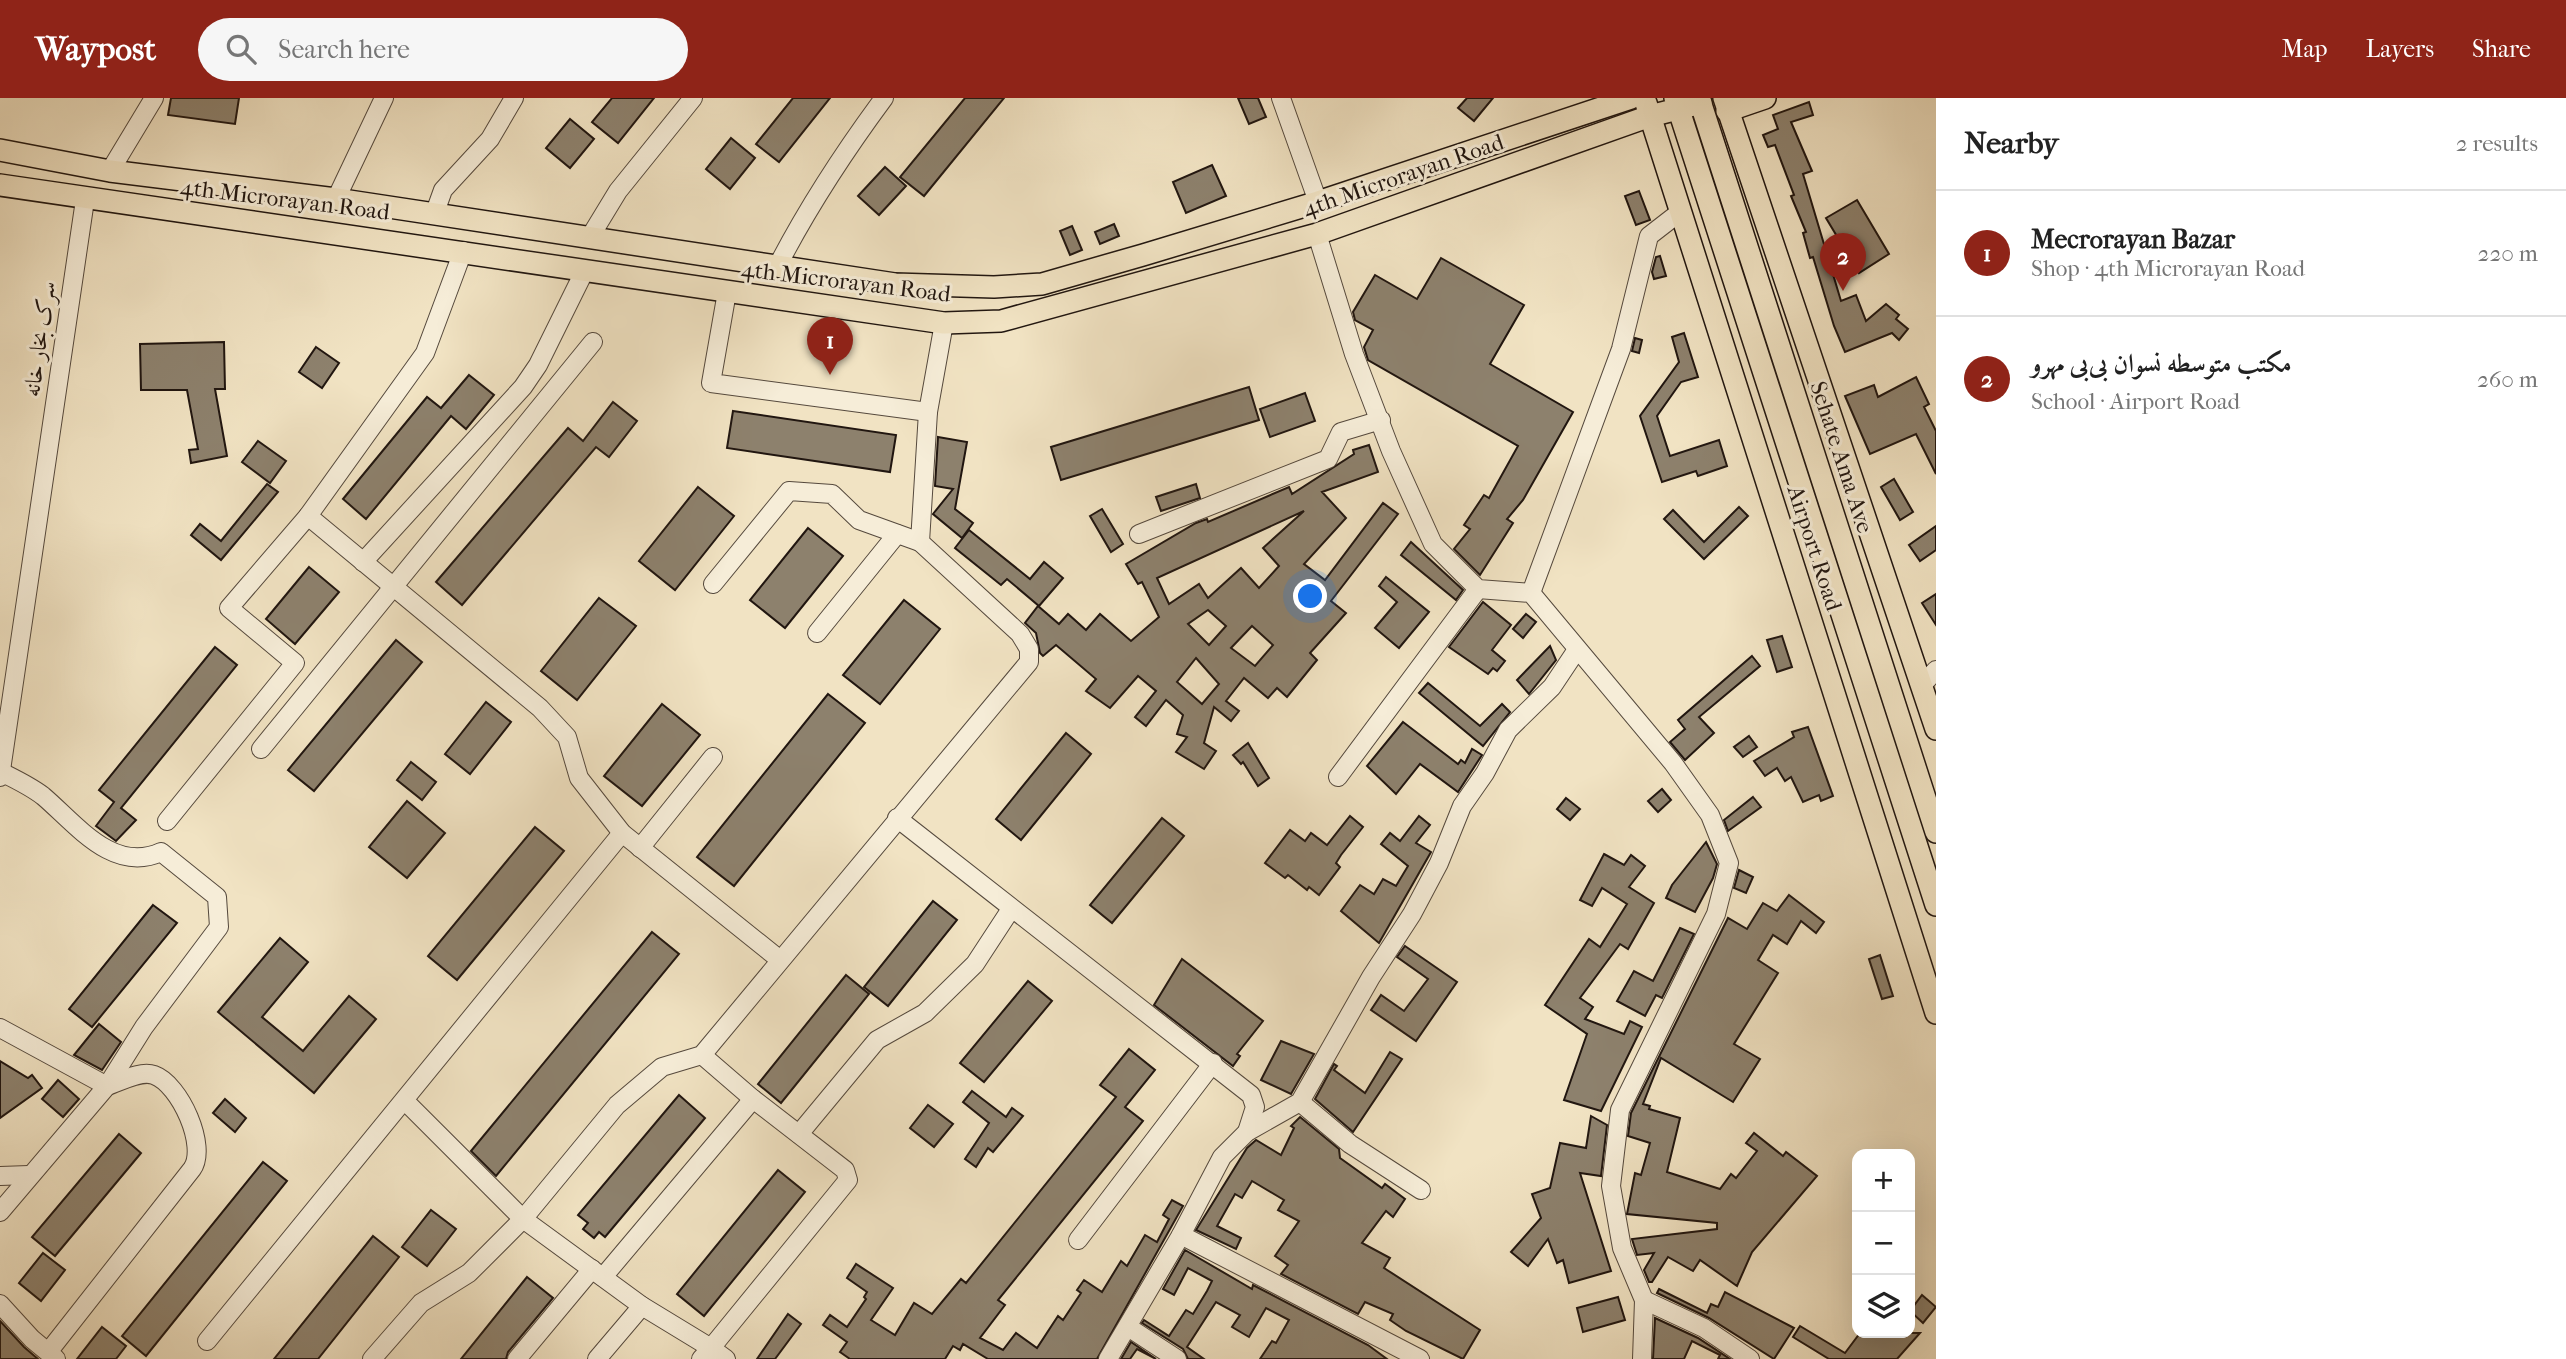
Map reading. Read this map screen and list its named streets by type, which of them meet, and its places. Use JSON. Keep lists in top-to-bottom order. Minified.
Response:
{"streets":{"main road":["4th Microrayan Road","Sehate Ama Ave","Airport Road"],"street":["سرک بخار خانه"]},"crossings":[["4th Microrayan Road","سرک بخار خانه"],["4th Microrayan Road","Sehate Ama Ave"],["4th Microrayan Road","Airport Road"]],"page":{"header":"Waypost","search":"Search here","nav":["Map","Layers","Share"],"heading":["Nearby","2 results"],"list":[{"mark":"1","name":"Mecrorayan Bazar","note":"Shop · 4th Microrayan Road","value":"220 m"},{"mark":"2","name":"مکتب متوسطه نسوان بی‌بی مهرو","note":"School · Airport Road","value":"260 m"}],"pins":["2","1"],"map_buttons":["+","−"]}}
